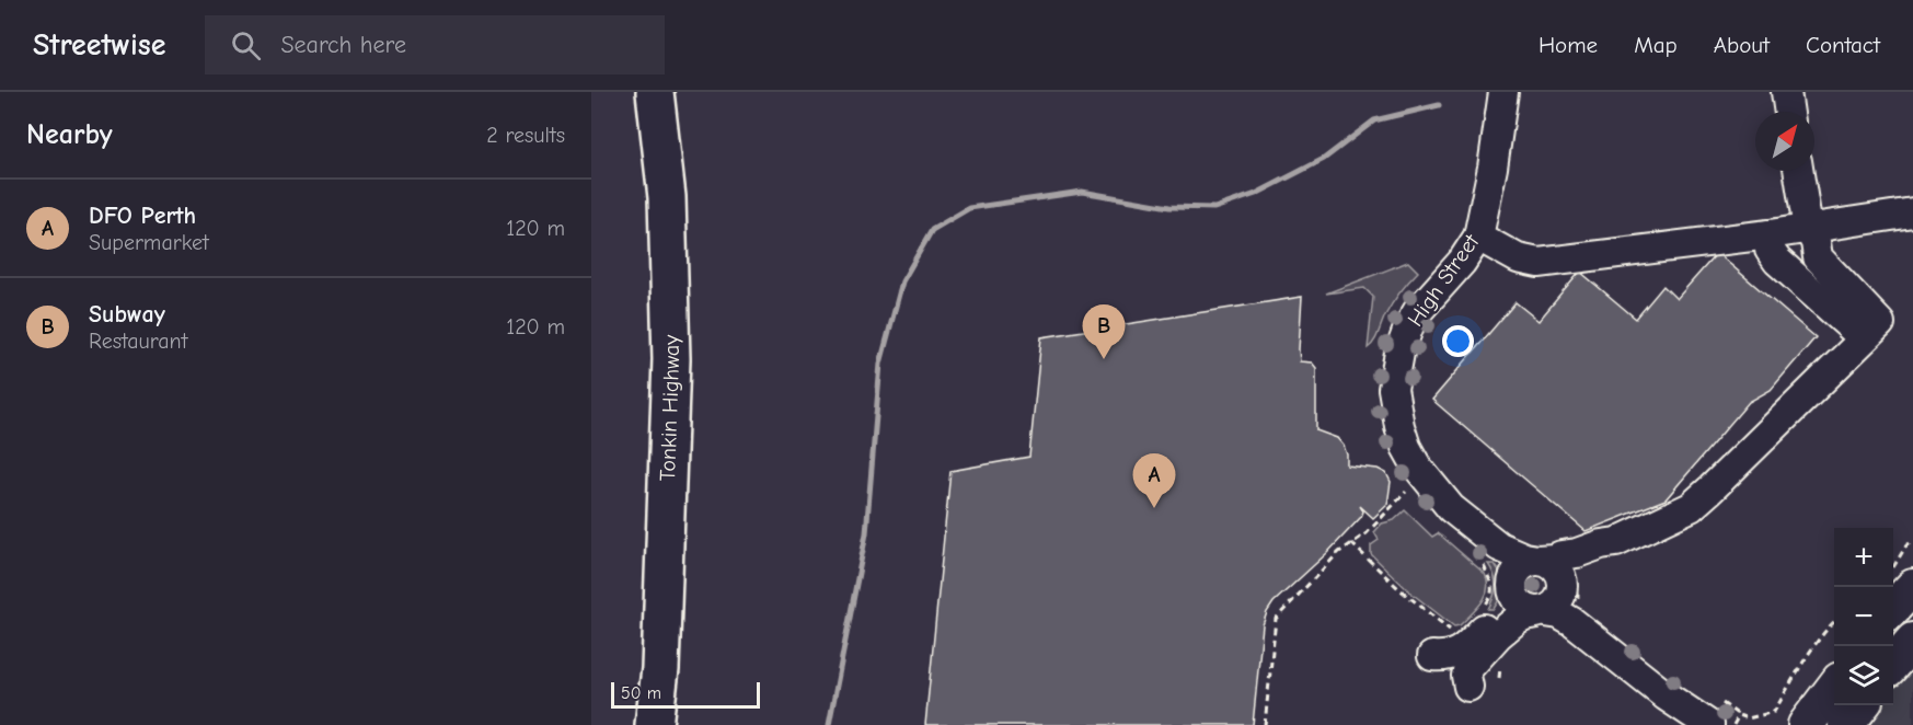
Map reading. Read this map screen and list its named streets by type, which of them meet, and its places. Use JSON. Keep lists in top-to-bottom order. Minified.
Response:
{"streets":{"highway":["Tonkin Highway"],"street":["High Street"]},"scale_bar":"50 m","north":"top right","page":{"header":"Streetwise","search":"Search here","nav":["Home","Map","About","Contact"],"heading":["Nearby","2 results"],"list":[{"mark":"A","name":"DFO Perth","note":"Supermarket","value":"120 m"},{"mark":"B","name":"Subway","note":"Restaurant","value":"120 m"}],"pins":["B","A"],"map_buttons":["+","−"],"scale":"50 m"}}
